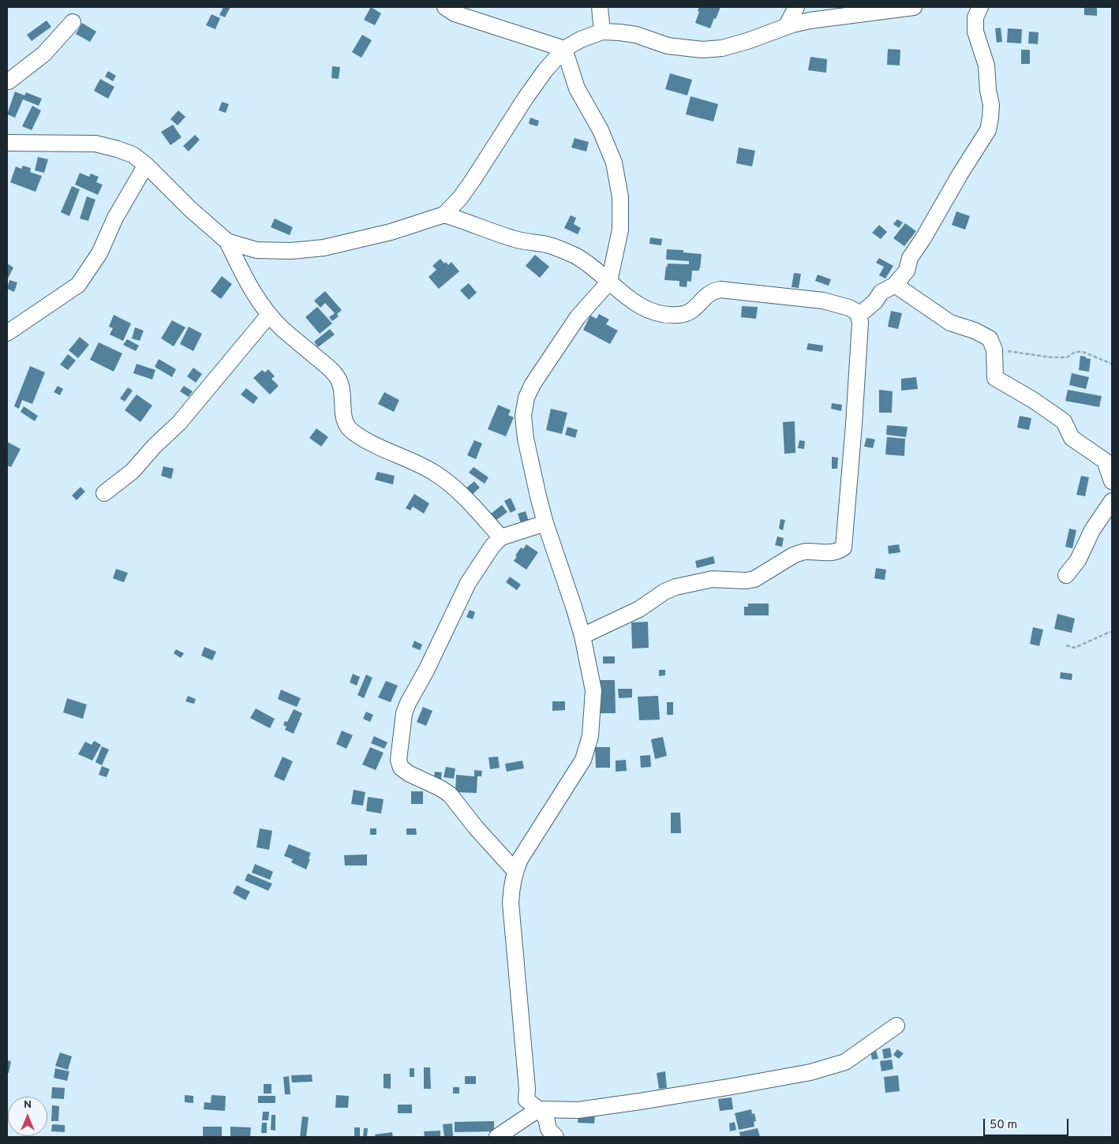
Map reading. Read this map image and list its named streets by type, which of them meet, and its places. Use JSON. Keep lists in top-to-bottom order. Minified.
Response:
{"scale_bar":"50 m","north":"top"}
